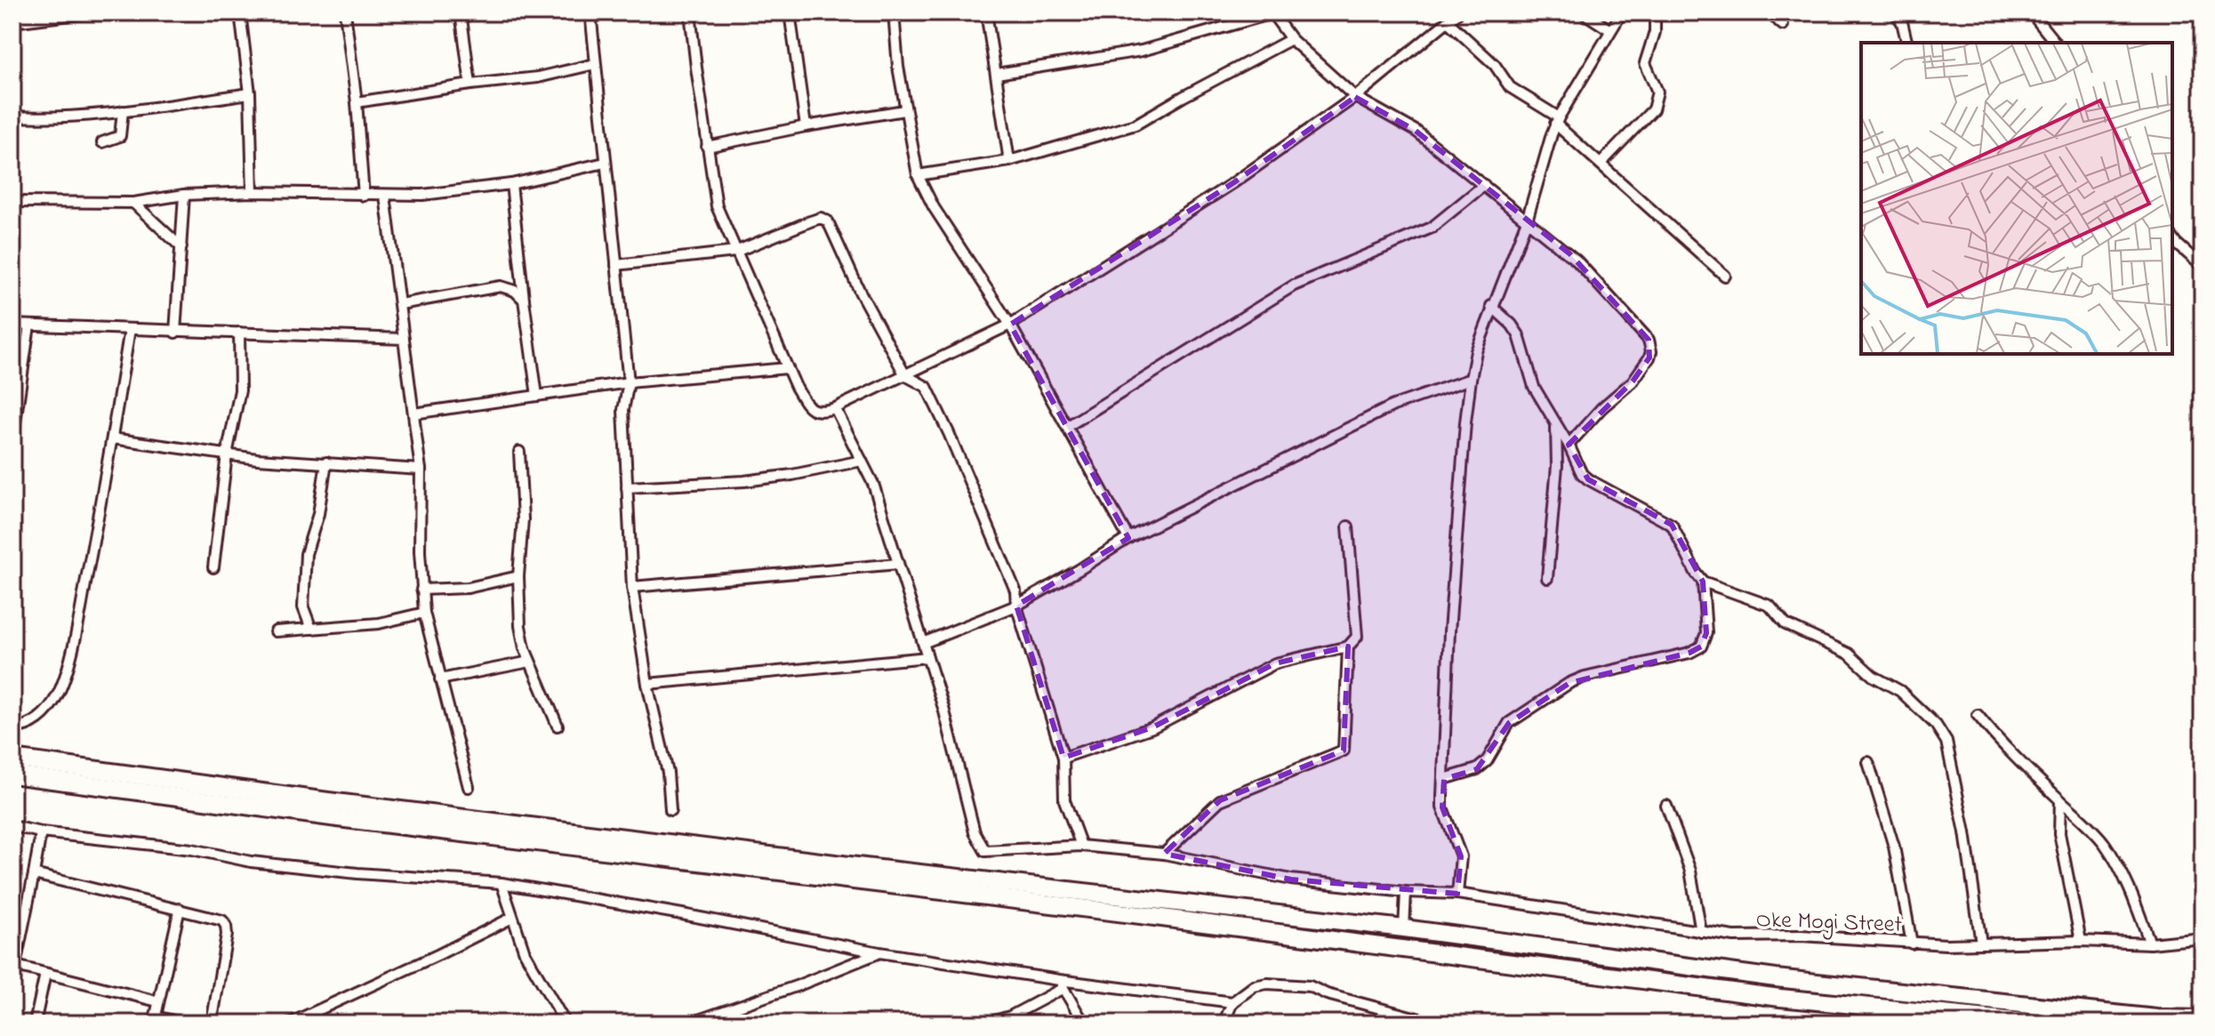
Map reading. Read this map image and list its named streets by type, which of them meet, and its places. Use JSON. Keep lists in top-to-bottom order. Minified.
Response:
{"streets":{"street":["Oke Mogi Street"]}}
